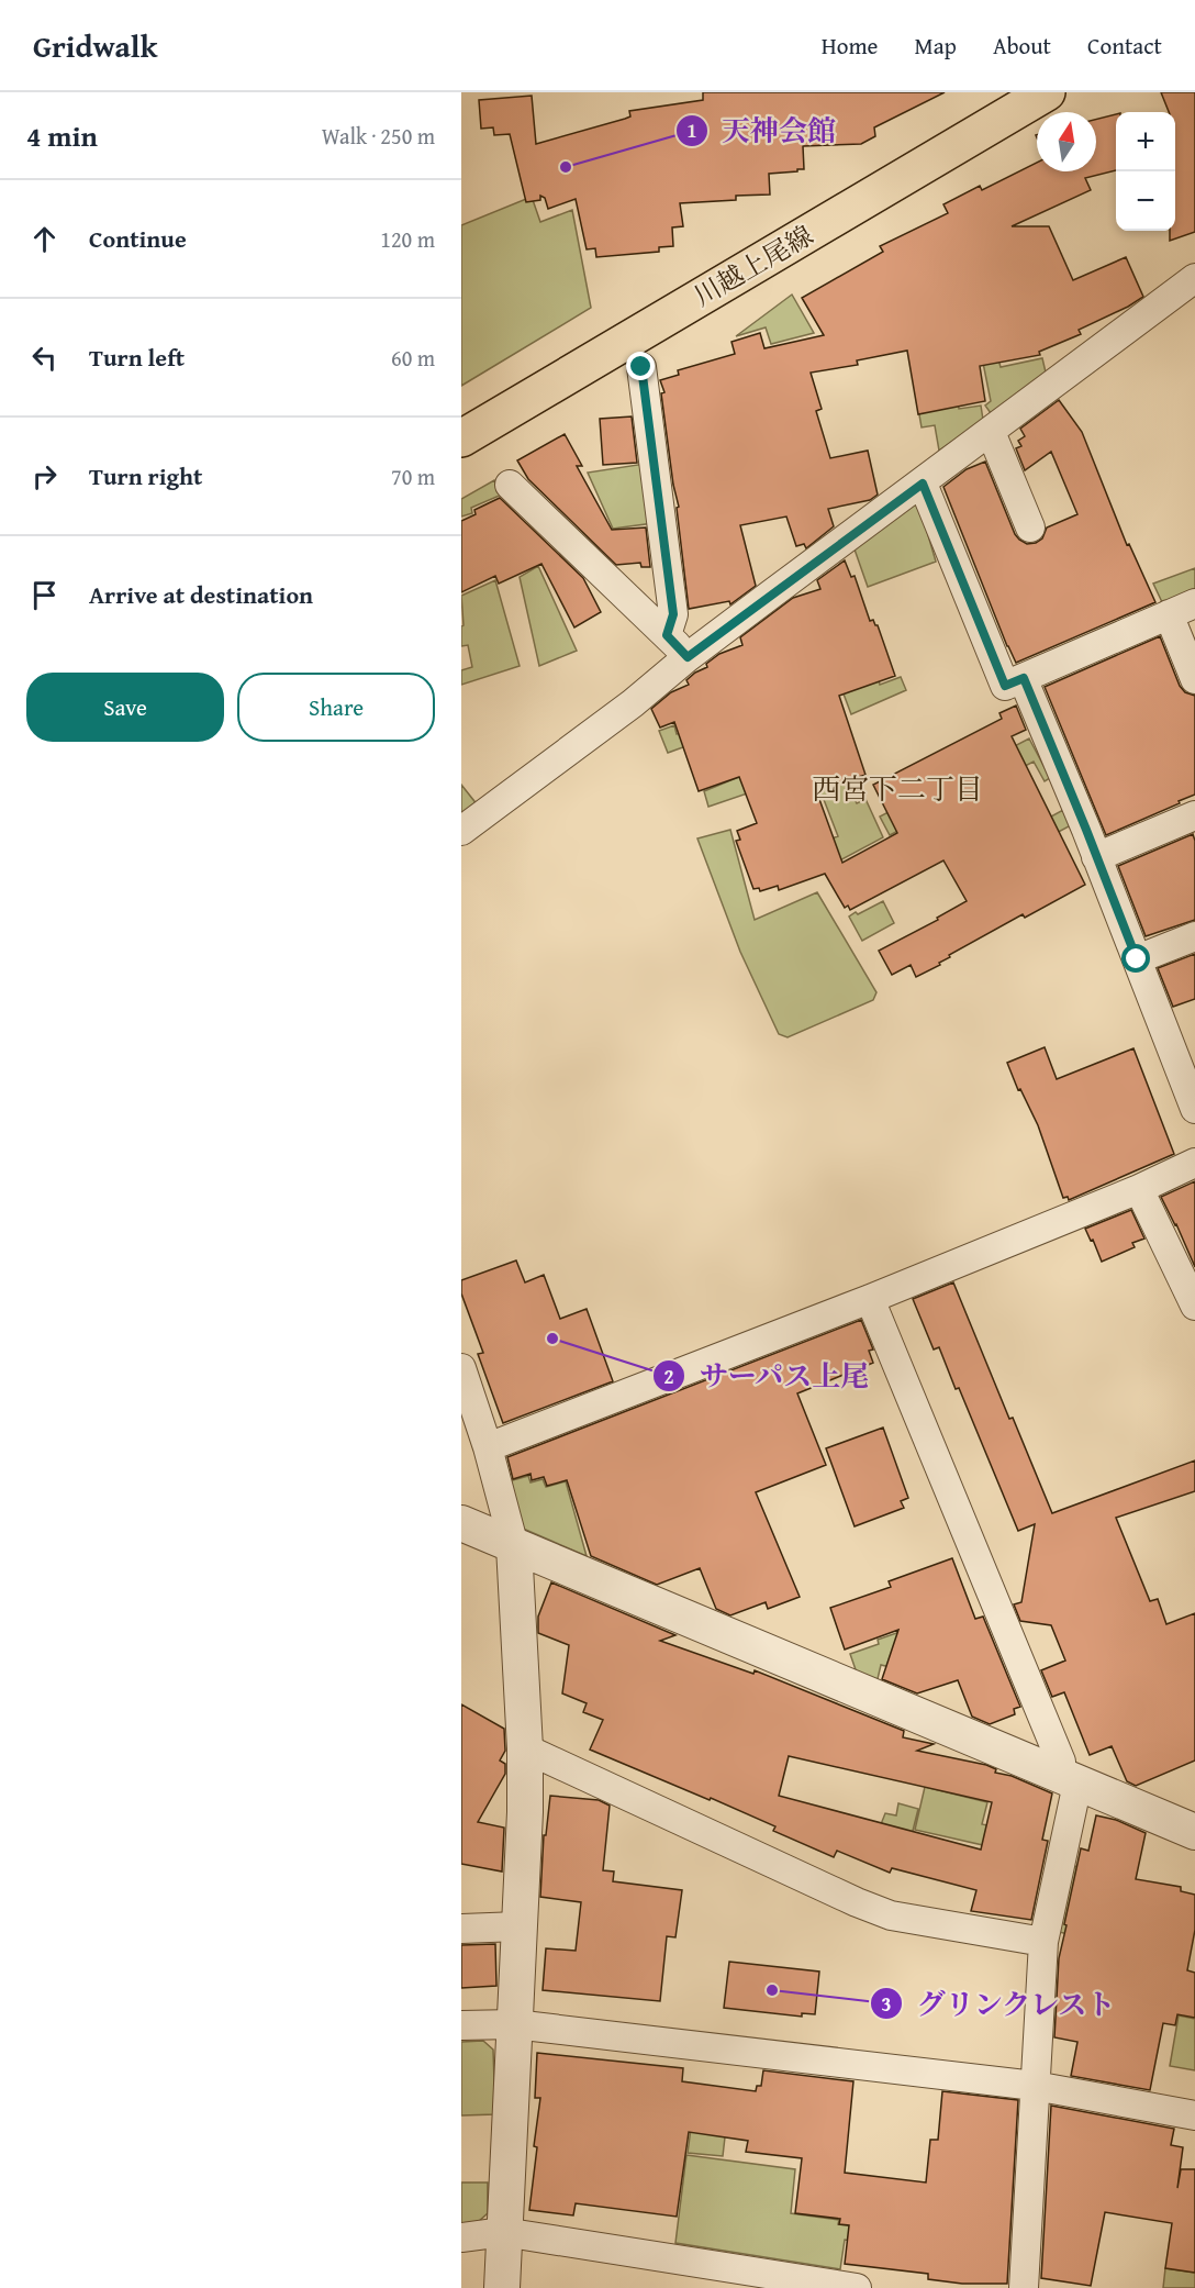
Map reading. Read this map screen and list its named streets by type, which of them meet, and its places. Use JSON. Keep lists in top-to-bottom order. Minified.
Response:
{"streets":{"main road":["川越上尾線"]},"districts":["西宮下二丁目"],"places":["天神会館","サーパス上尾","グリンクレスト"],"north":"top","page":{"header":"Gridwalk","nav":["Home","Map","About","Contact"],"heading":["4 min","Walk · 250 m"],"map_buttons":["+","−"],"list":[["Continue","120 m"],["Turn left","60 m"],["Turn right","70 m"],"Arrive at destination"],"buttons":["Save","Share"]}}
